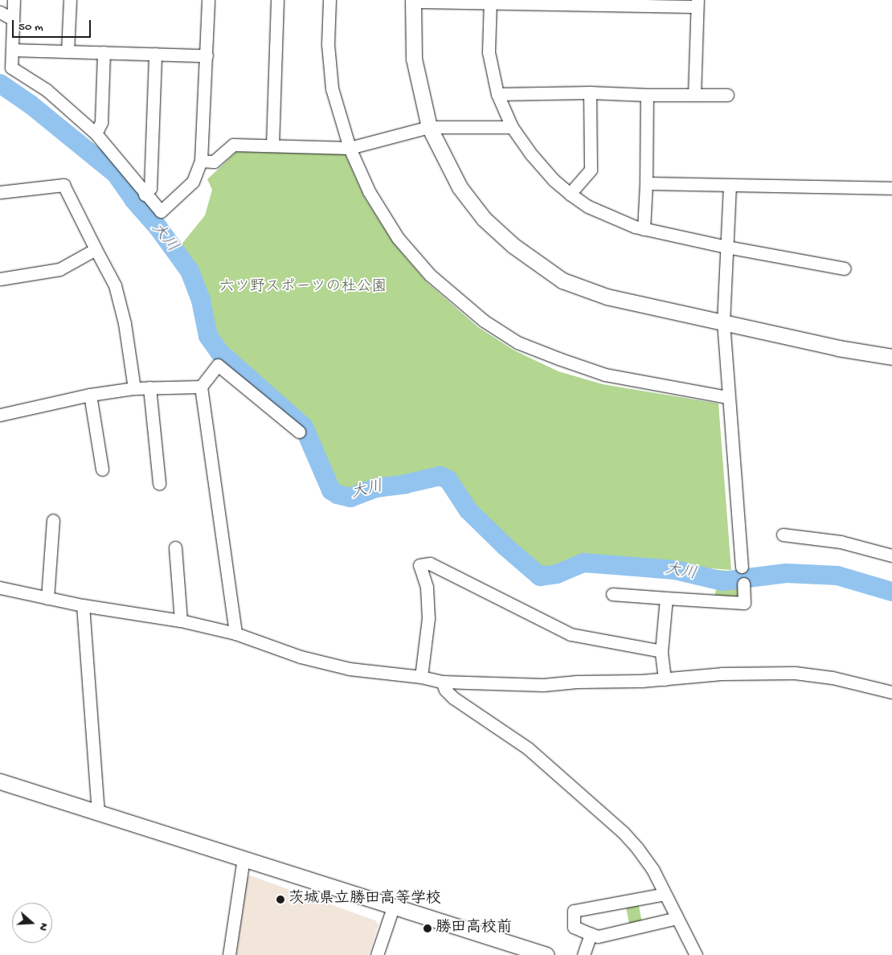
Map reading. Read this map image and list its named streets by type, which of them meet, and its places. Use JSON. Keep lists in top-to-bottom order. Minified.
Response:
{"water":["大川"],"parks":["六ツ野スポーツの杜公園"],"places":["茨城県立勝田高等学校","勝田高校前"],"scale_bar":"50 m","north":"right"}
